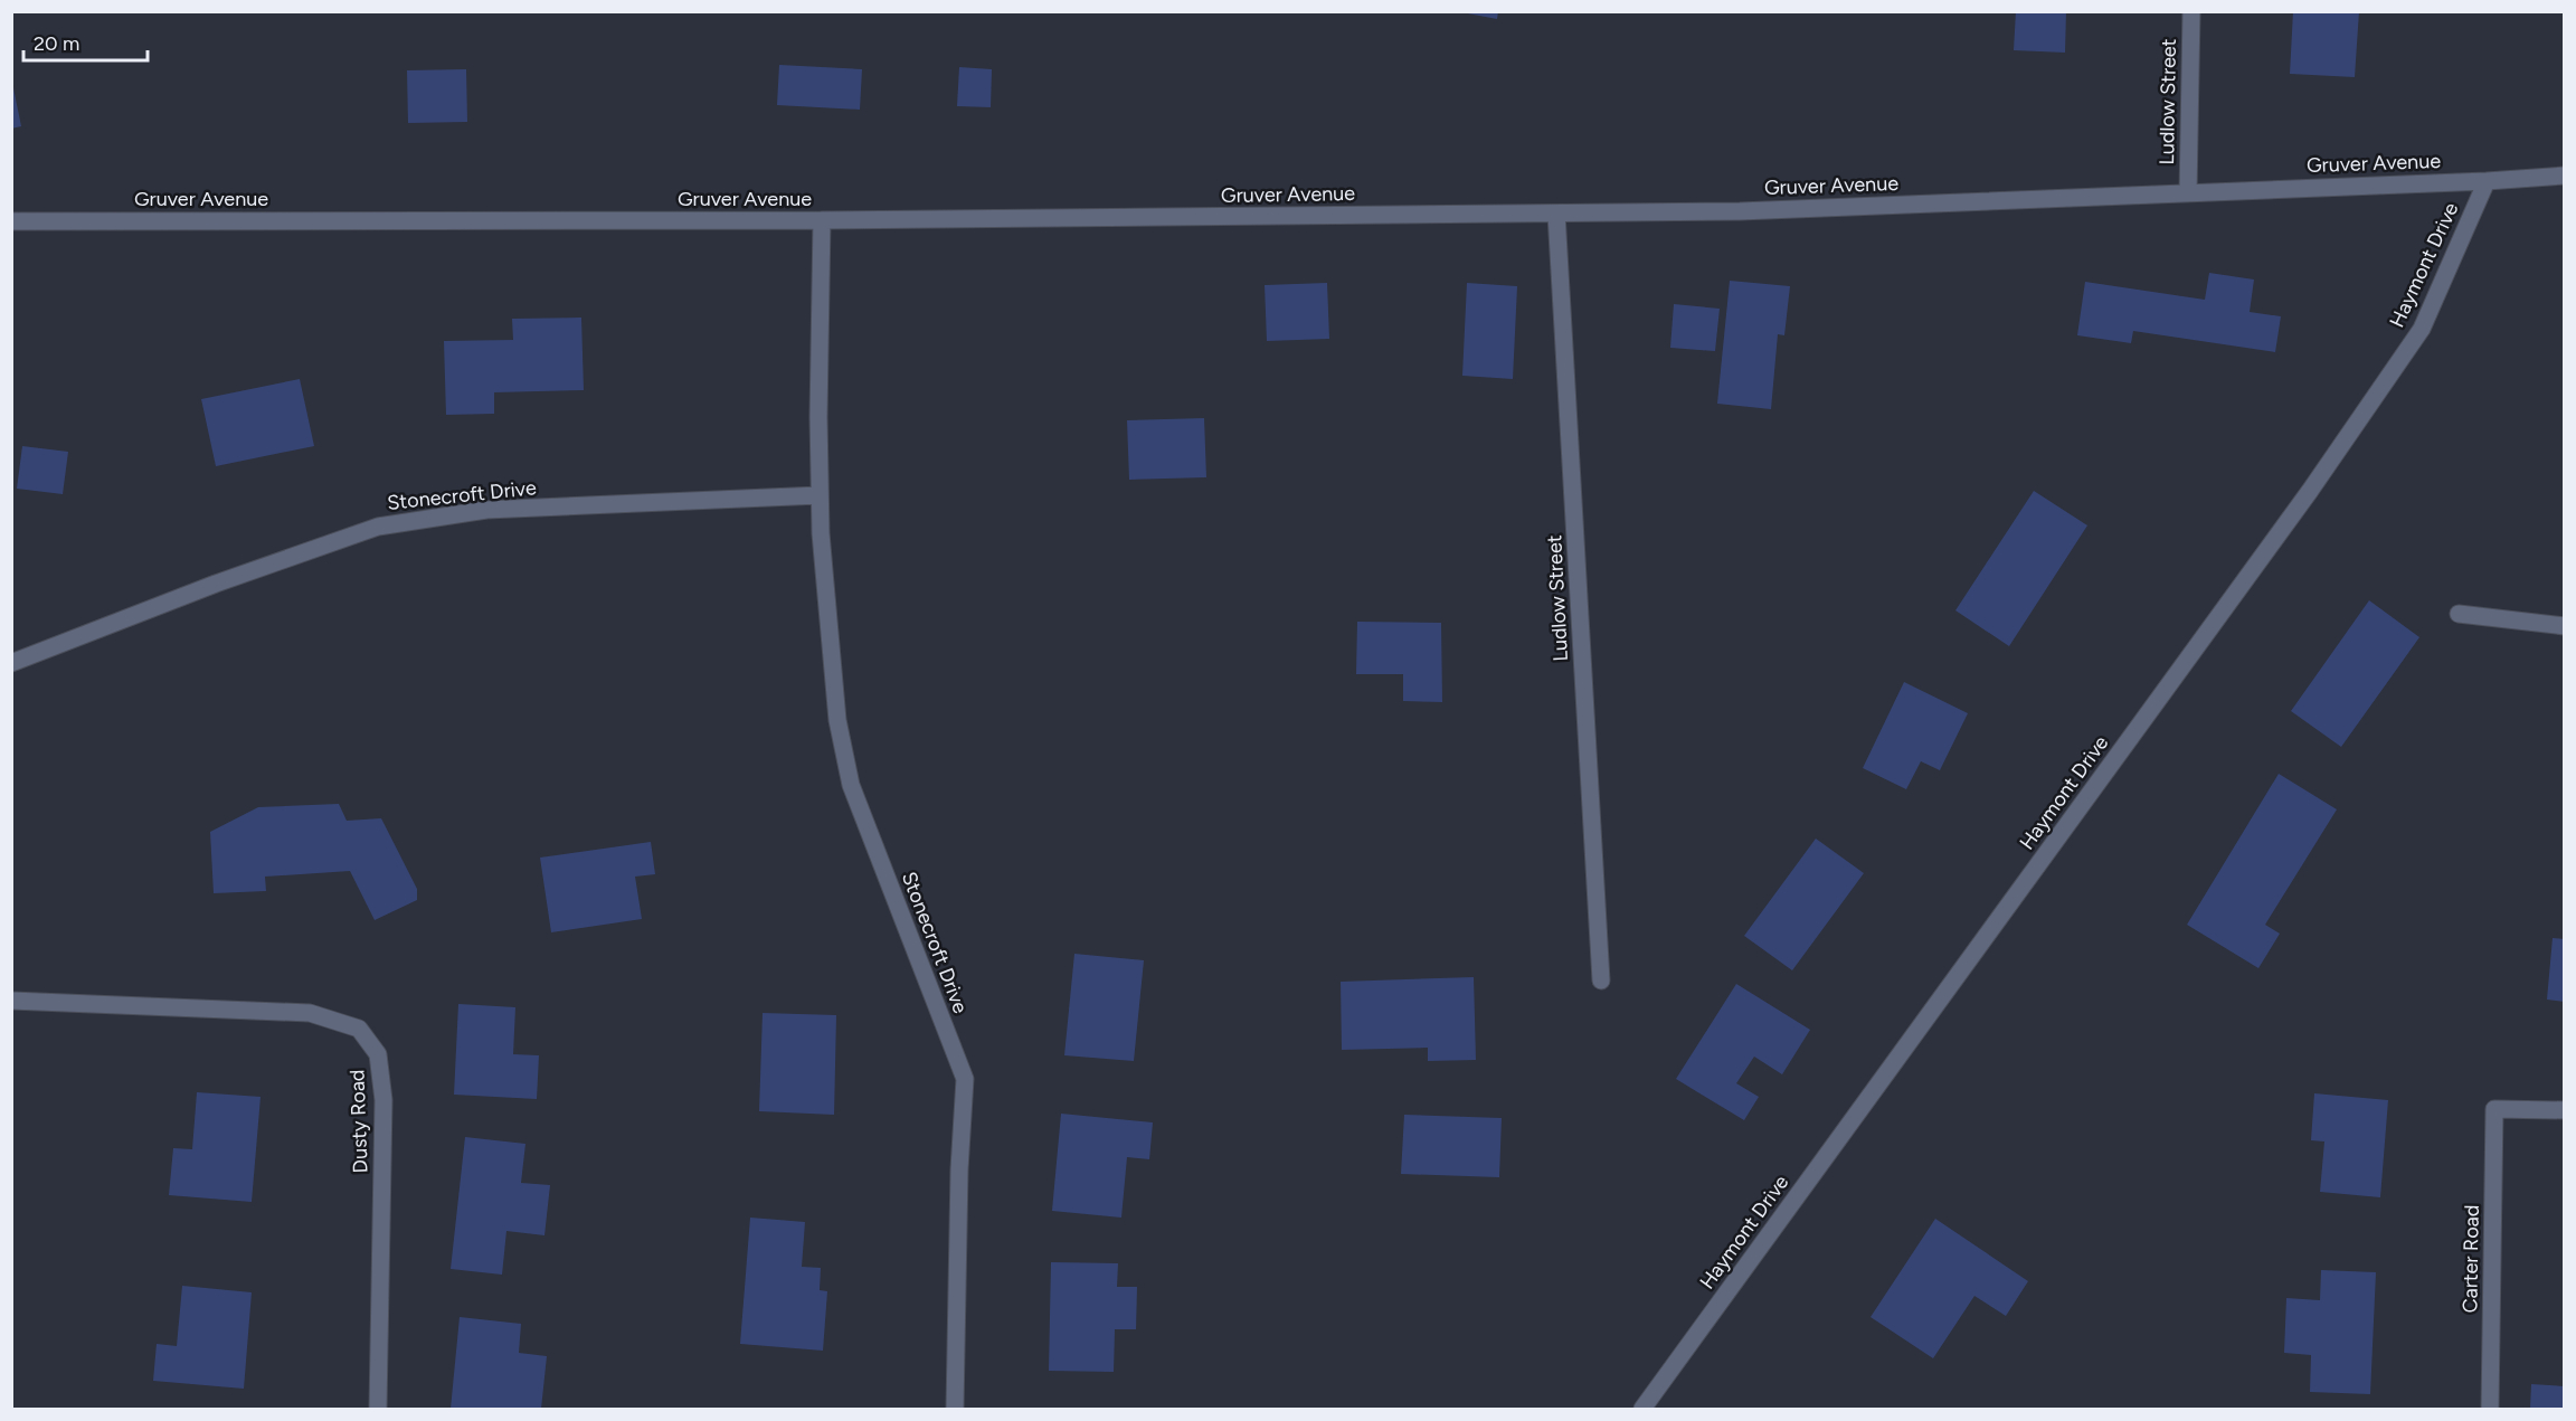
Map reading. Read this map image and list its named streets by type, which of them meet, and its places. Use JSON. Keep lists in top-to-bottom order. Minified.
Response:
{"streets":{"street":["Ludlow Street","Gruver Avenue","Haymont Drive","Stonecroft Drive","Dusty Road","Carter Road"]},"crossings":[["Ludlow Street","Gruver Avenue"],["Gruver Avenue","Haymont Drive"],["Gruver Avenue","Stonecroft Drive"]],"scale_bar":"20 m"}
